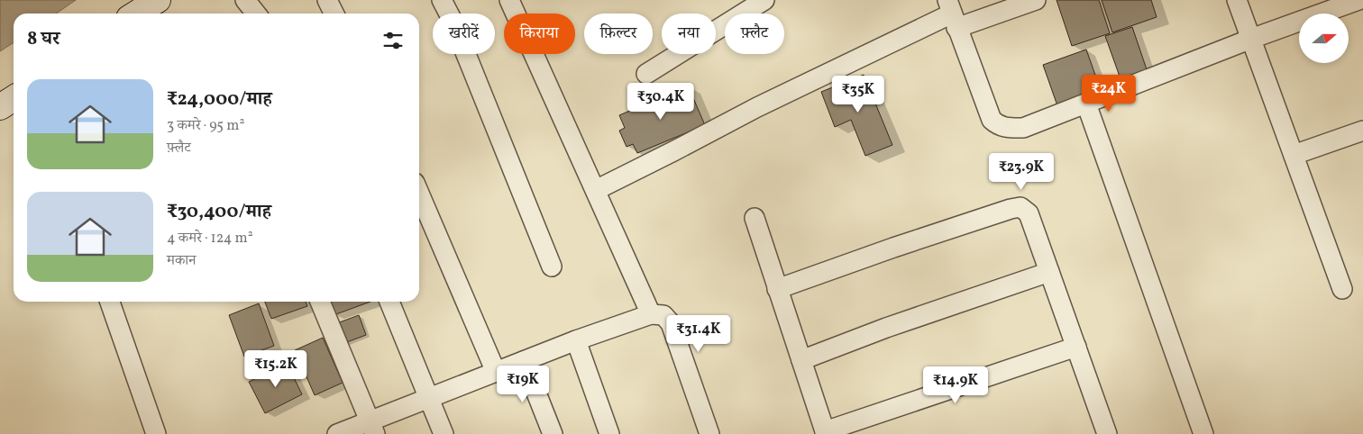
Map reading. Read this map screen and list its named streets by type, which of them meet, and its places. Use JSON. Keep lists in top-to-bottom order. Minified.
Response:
{"north":"right","page":{"chip":["खरीदें","किराया","फ़िल्टर","नया","फ़्लैट"],"heading":"8 घर","list":[{"name":"₹24,000/माह","note":"3 कमरे · 95 m² · फ़्लैट"},{"name":"₹30,400/माह","note":"4 कमरे · 124 m² · मकान"}],"price":["₹24K","₹35K","₹30.4K","₹23.9K","₹31.4K","₹15.2K","₹19K","₹14.9K"]}}
